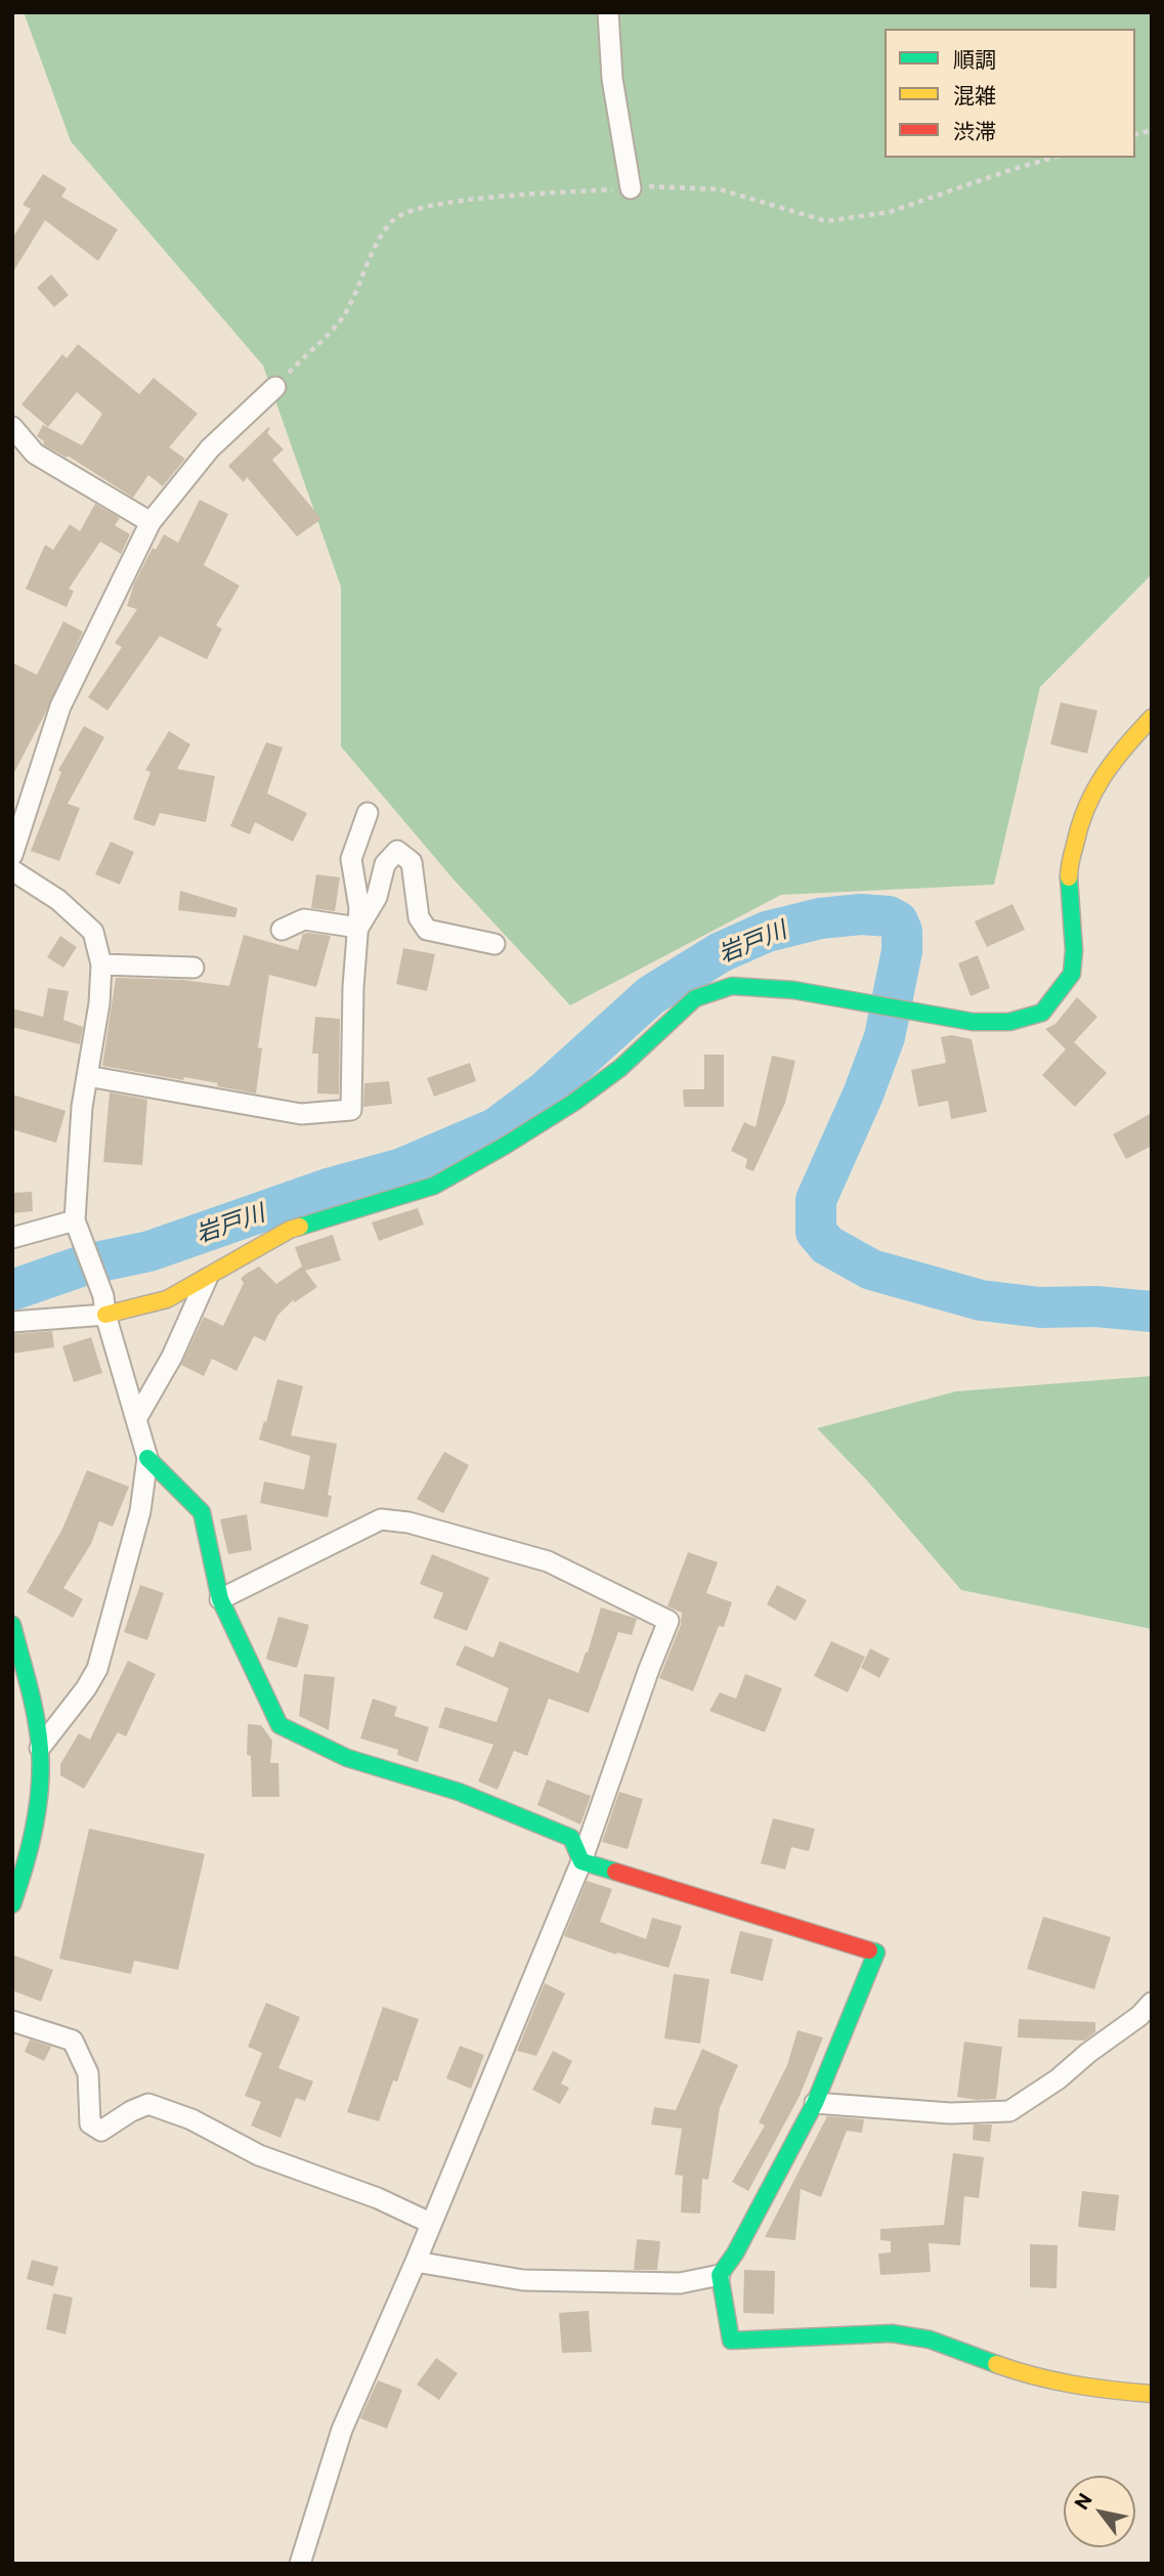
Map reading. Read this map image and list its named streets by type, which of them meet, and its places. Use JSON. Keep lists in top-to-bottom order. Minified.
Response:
{"water":["岩戸川"],"legend":["順調","混雑","渋滞"],"north":"top left"}
